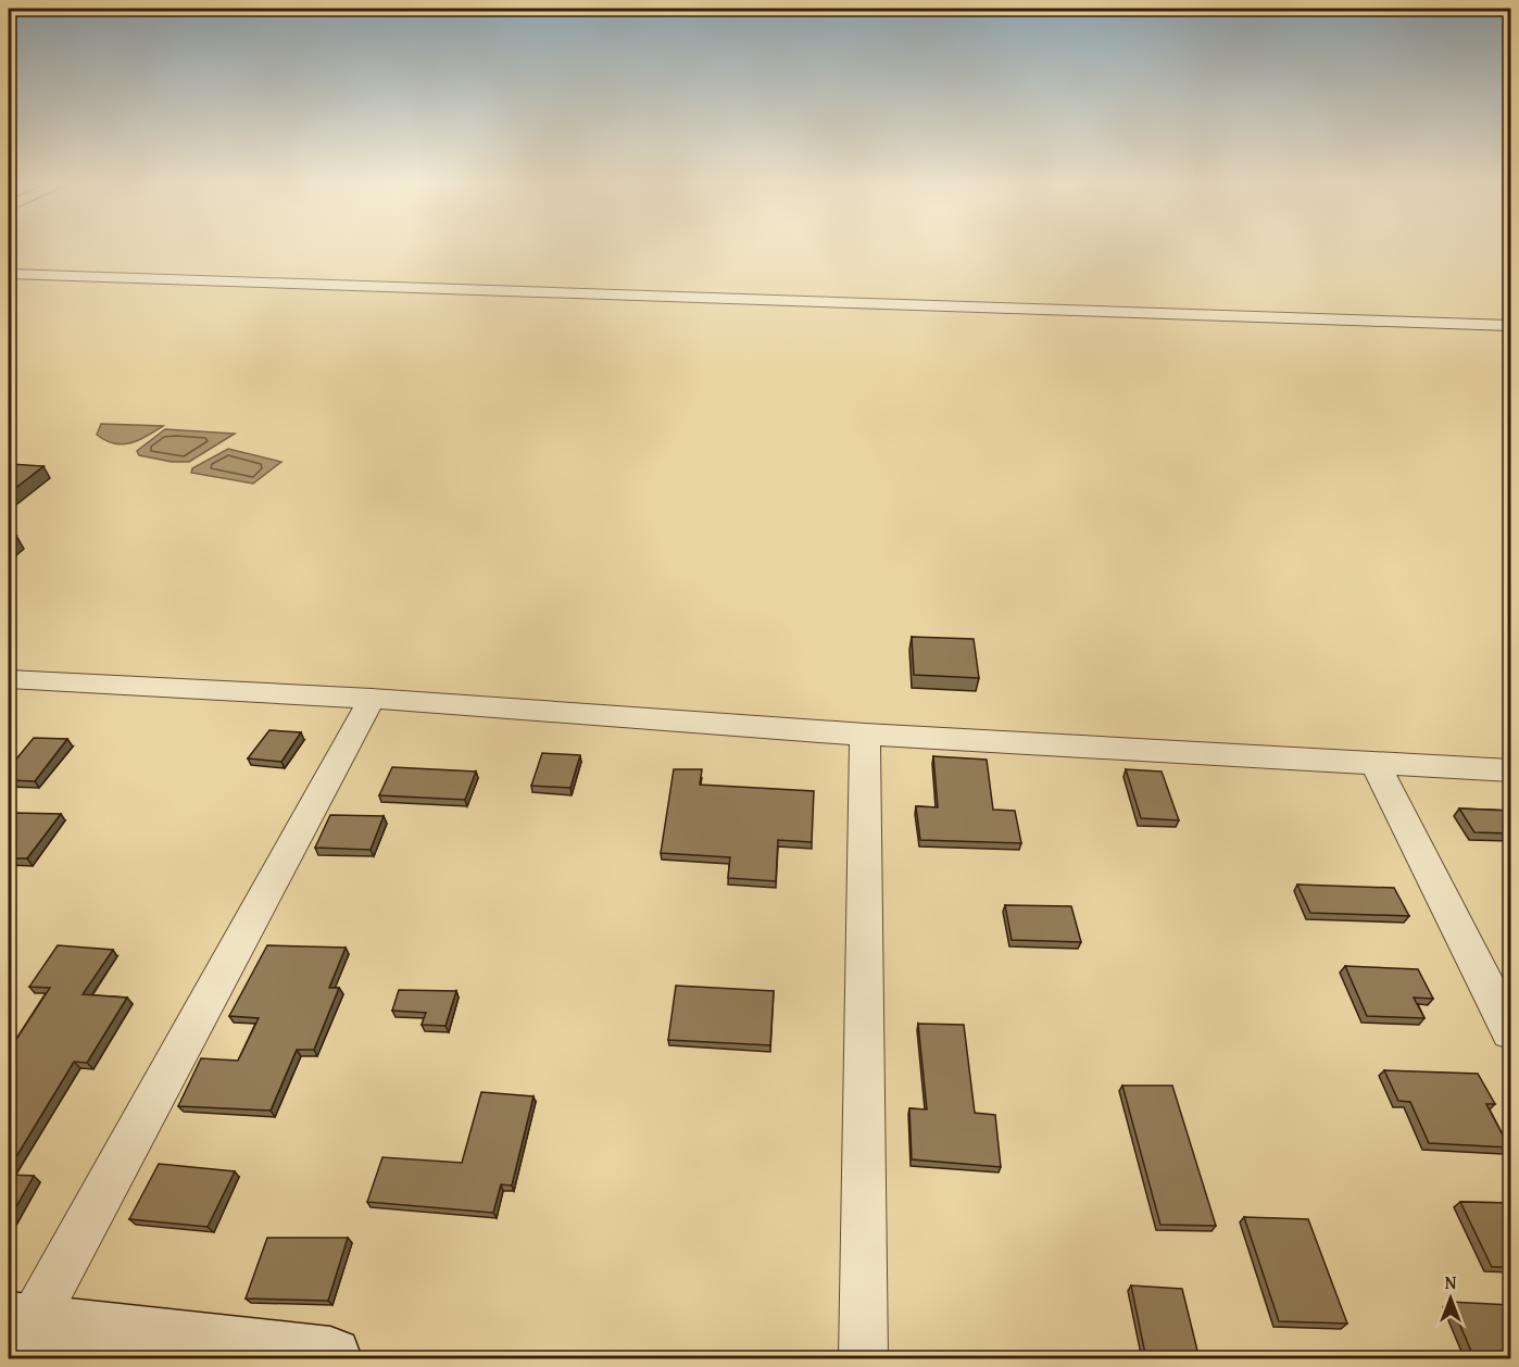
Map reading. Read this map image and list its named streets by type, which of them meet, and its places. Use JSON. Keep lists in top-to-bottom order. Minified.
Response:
{"north":"top"}
